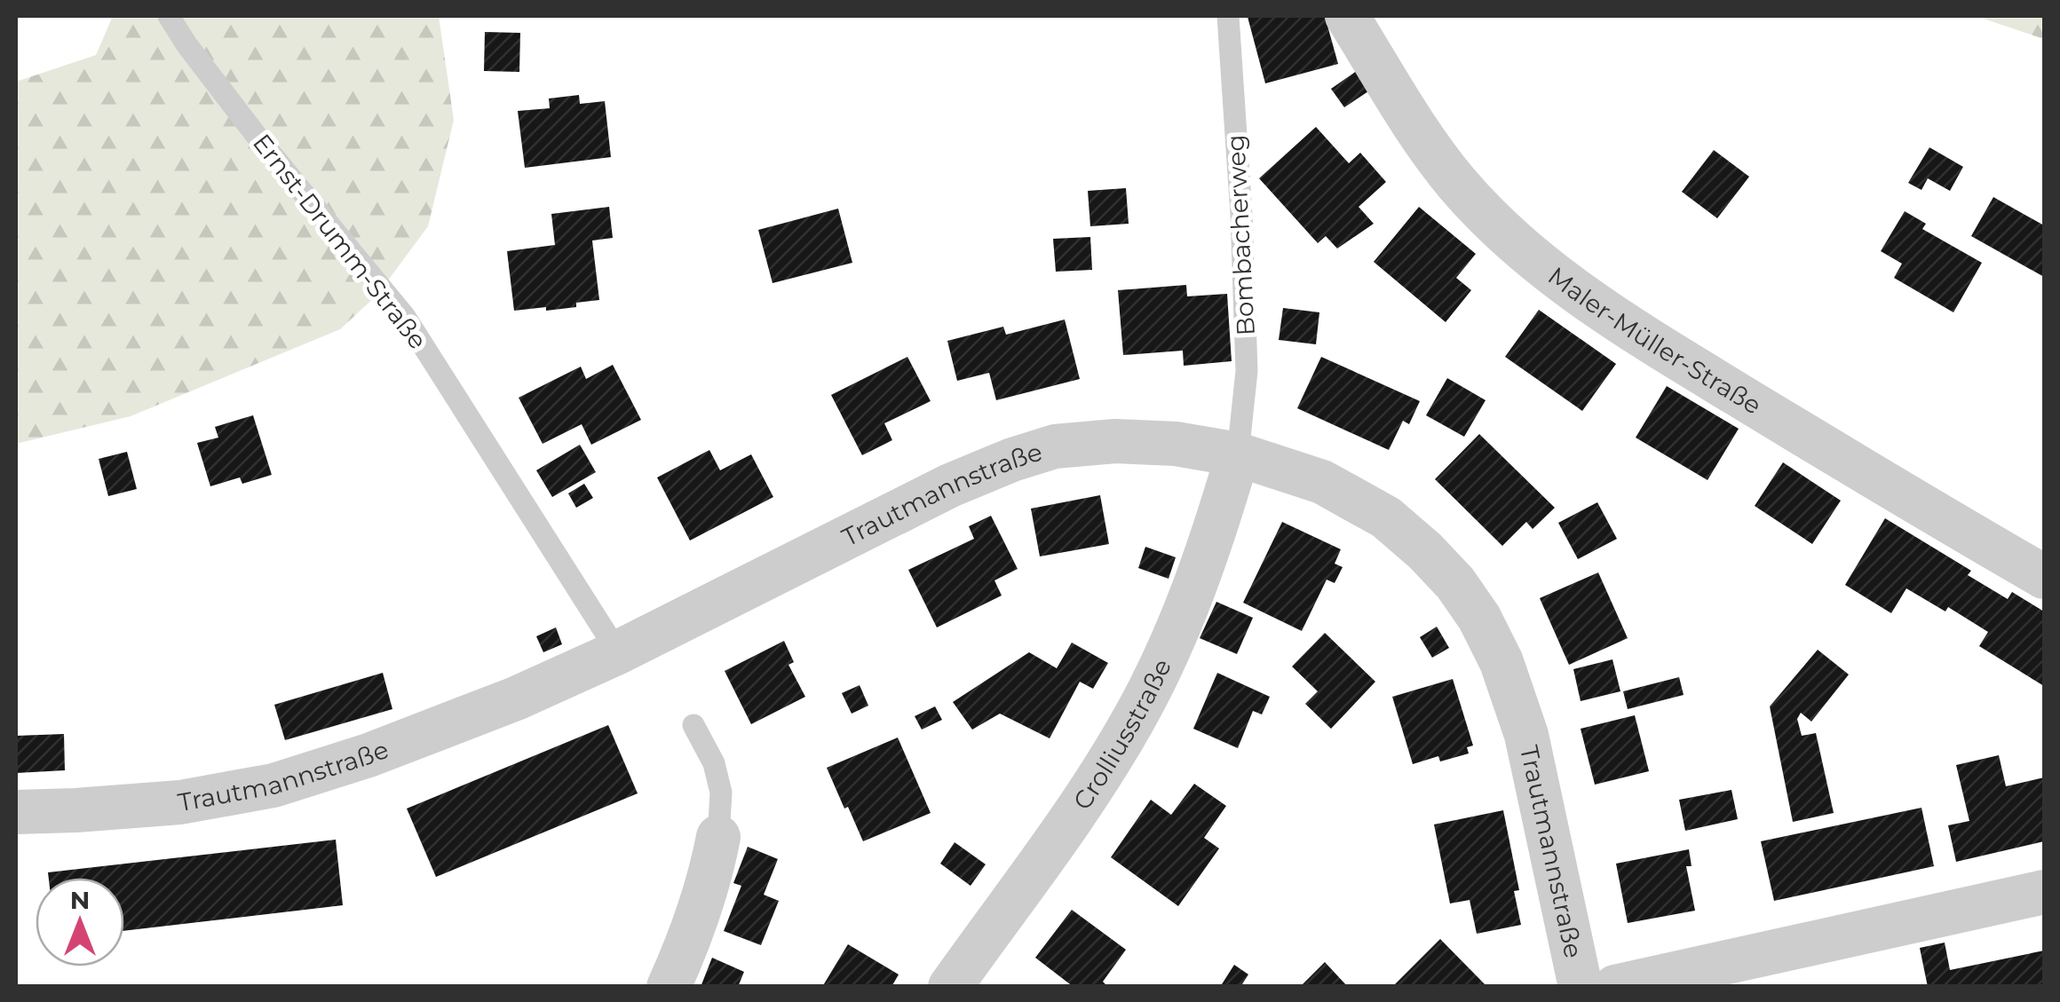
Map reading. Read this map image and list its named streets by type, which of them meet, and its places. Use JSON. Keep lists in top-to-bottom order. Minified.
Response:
{"streets":{"street":["Maler-Müller-Straße","Trautmannstraße","Crolliusstraße"],"lane":["Bombacherweg","Ernst-Drumm-Straße"]},"crossings":[["Bombacherweg","Trautmannstraße"],["Bombacherweg","Crolliusstraße"],["Ernst-Drumm-Straße","Trautmannstraße"],["Trautmannstraße","Crolliusstraße"]],"north":"top"}
